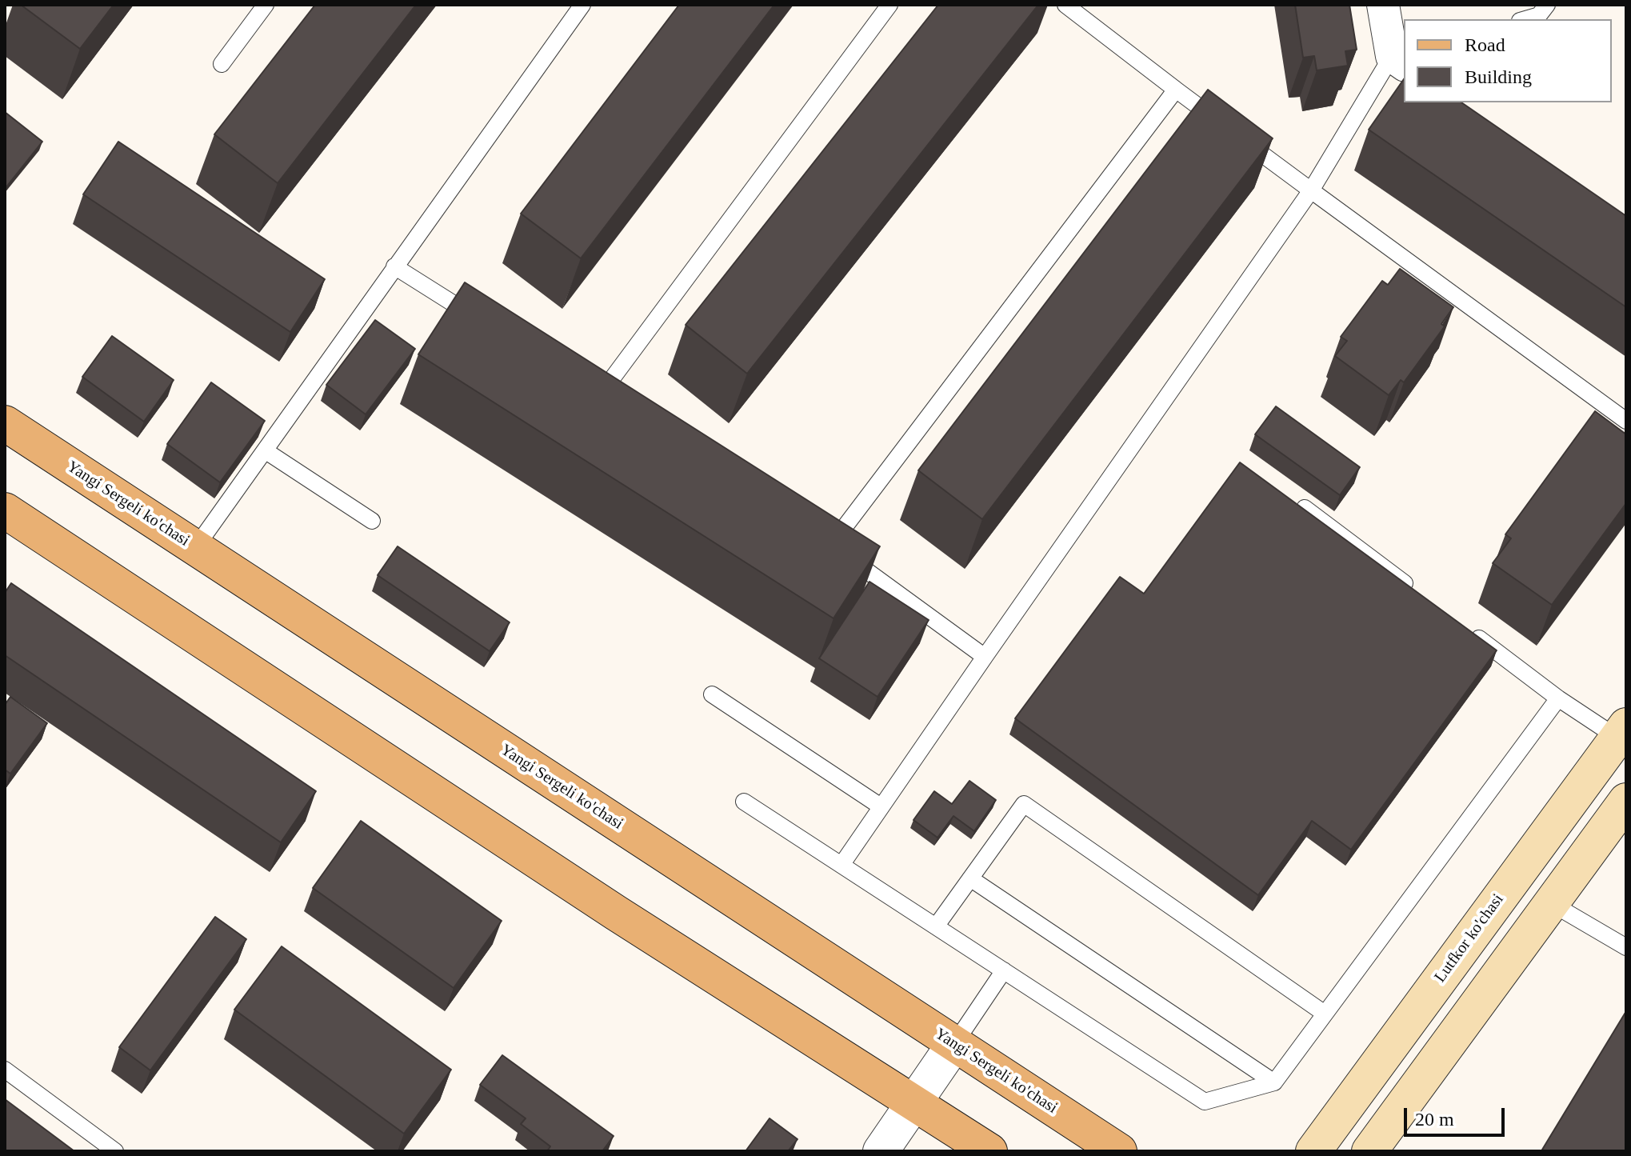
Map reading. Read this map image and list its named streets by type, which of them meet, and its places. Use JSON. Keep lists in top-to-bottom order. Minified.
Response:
{"streets":{"main road":["Yangi Sergeli ko'chasi","Lutfkor ko'chasi"]},"legend":["Road","Building"],"scale_bar":"20 m"}
